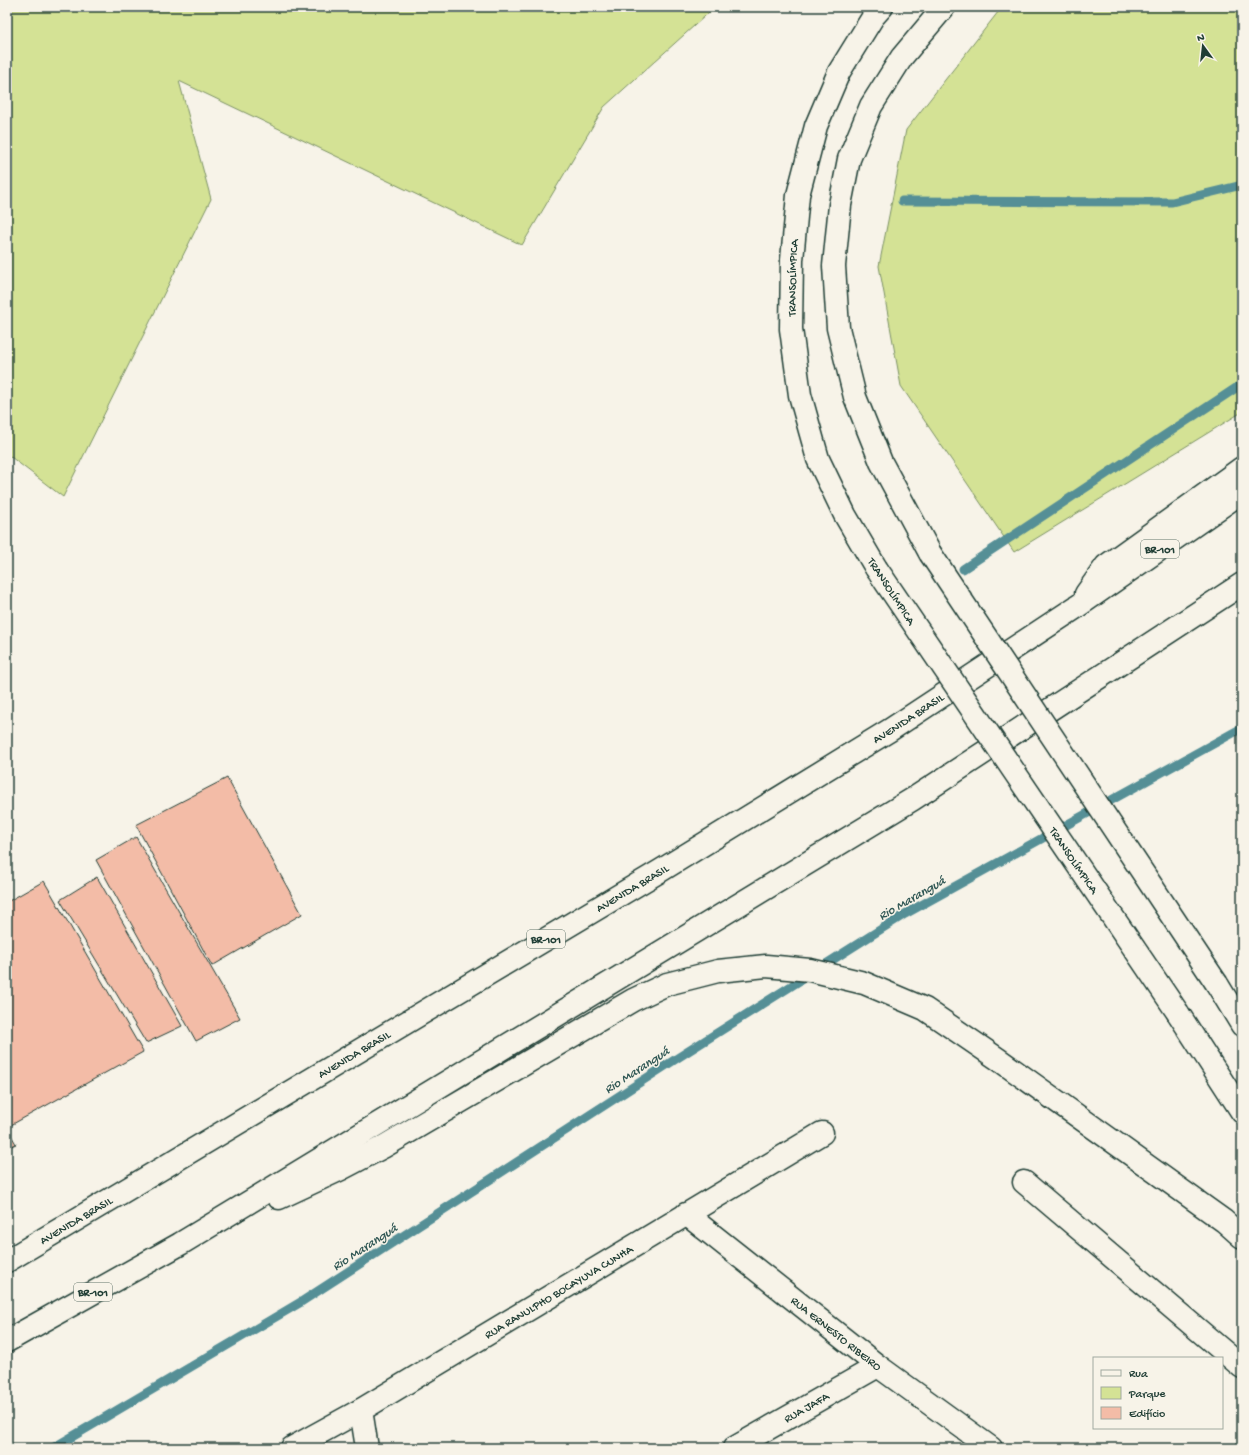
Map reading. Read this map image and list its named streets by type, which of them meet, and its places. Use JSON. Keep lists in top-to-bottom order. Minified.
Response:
{"streets":{"main road":["TRANSOLÍMPICA","BR-101","AVENIDA BRASIL","RUA RANULPHO BOCAYUVA CUNHA","RUA ERNESTO RIBEIRO","RUA JAFA"]},"crossings":[["RUA RANULPHO BOCAYUVA CUNHA","RUA ERNESTO RIBEIRO"],["RUA ERNESTO RIBEIRO","RUA JAFA"]],"water":["Rio Maranguá"],"legend":["Rua","Parque","Edifício"],"north":"top"}
